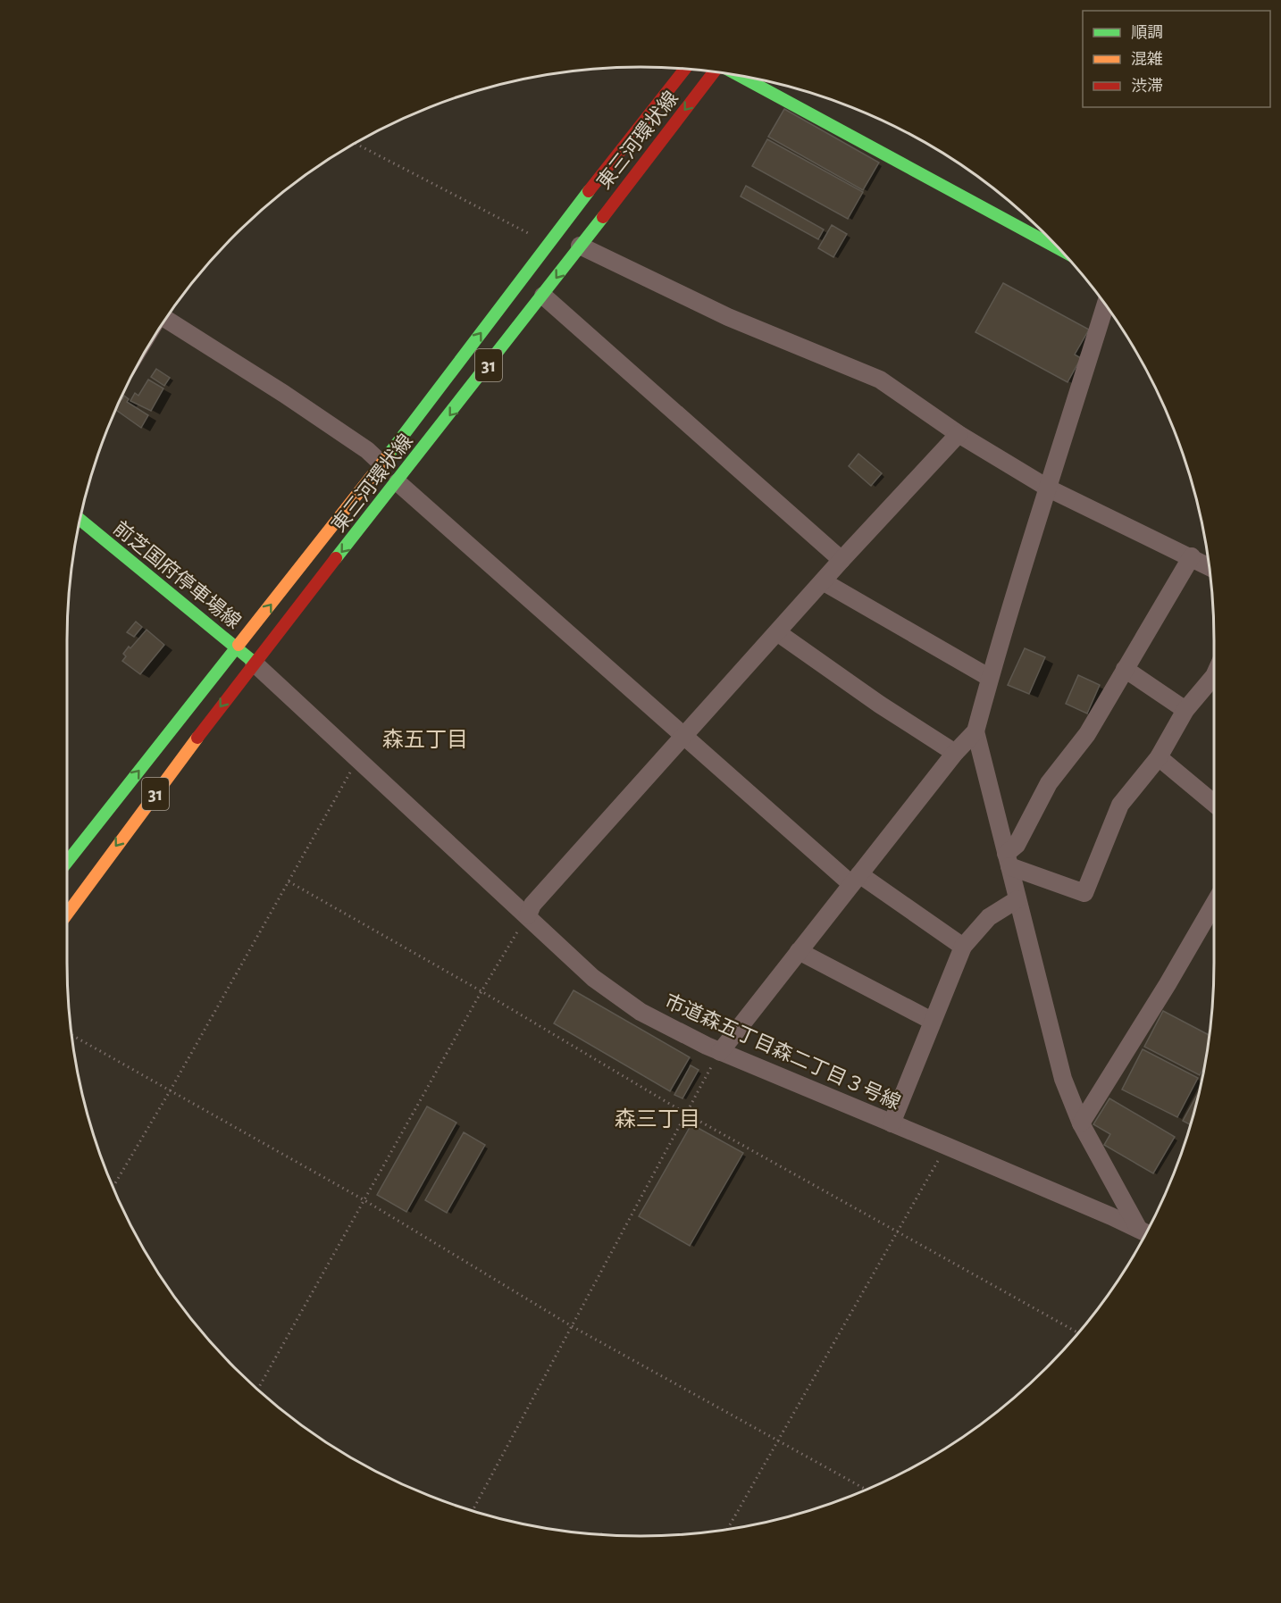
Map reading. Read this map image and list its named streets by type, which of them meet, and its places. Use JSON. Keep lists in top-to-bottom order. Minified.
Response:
{"streets":{"main road":["東三河環状線","31","前芝国府停車場線"],"street":["市道森五丁目森二丁目３号線"]},"crossings":[["東三河環状線","前芝国府停車場線"],["東三河環状線","市道森五丁目森二丁目３号線"],["前芝国府停車場線","市道森五丁目森二丁目３号線"]],"districts":["森五丁目","森三丁目"],"legend":["順調","混雑","渋滞"]}
